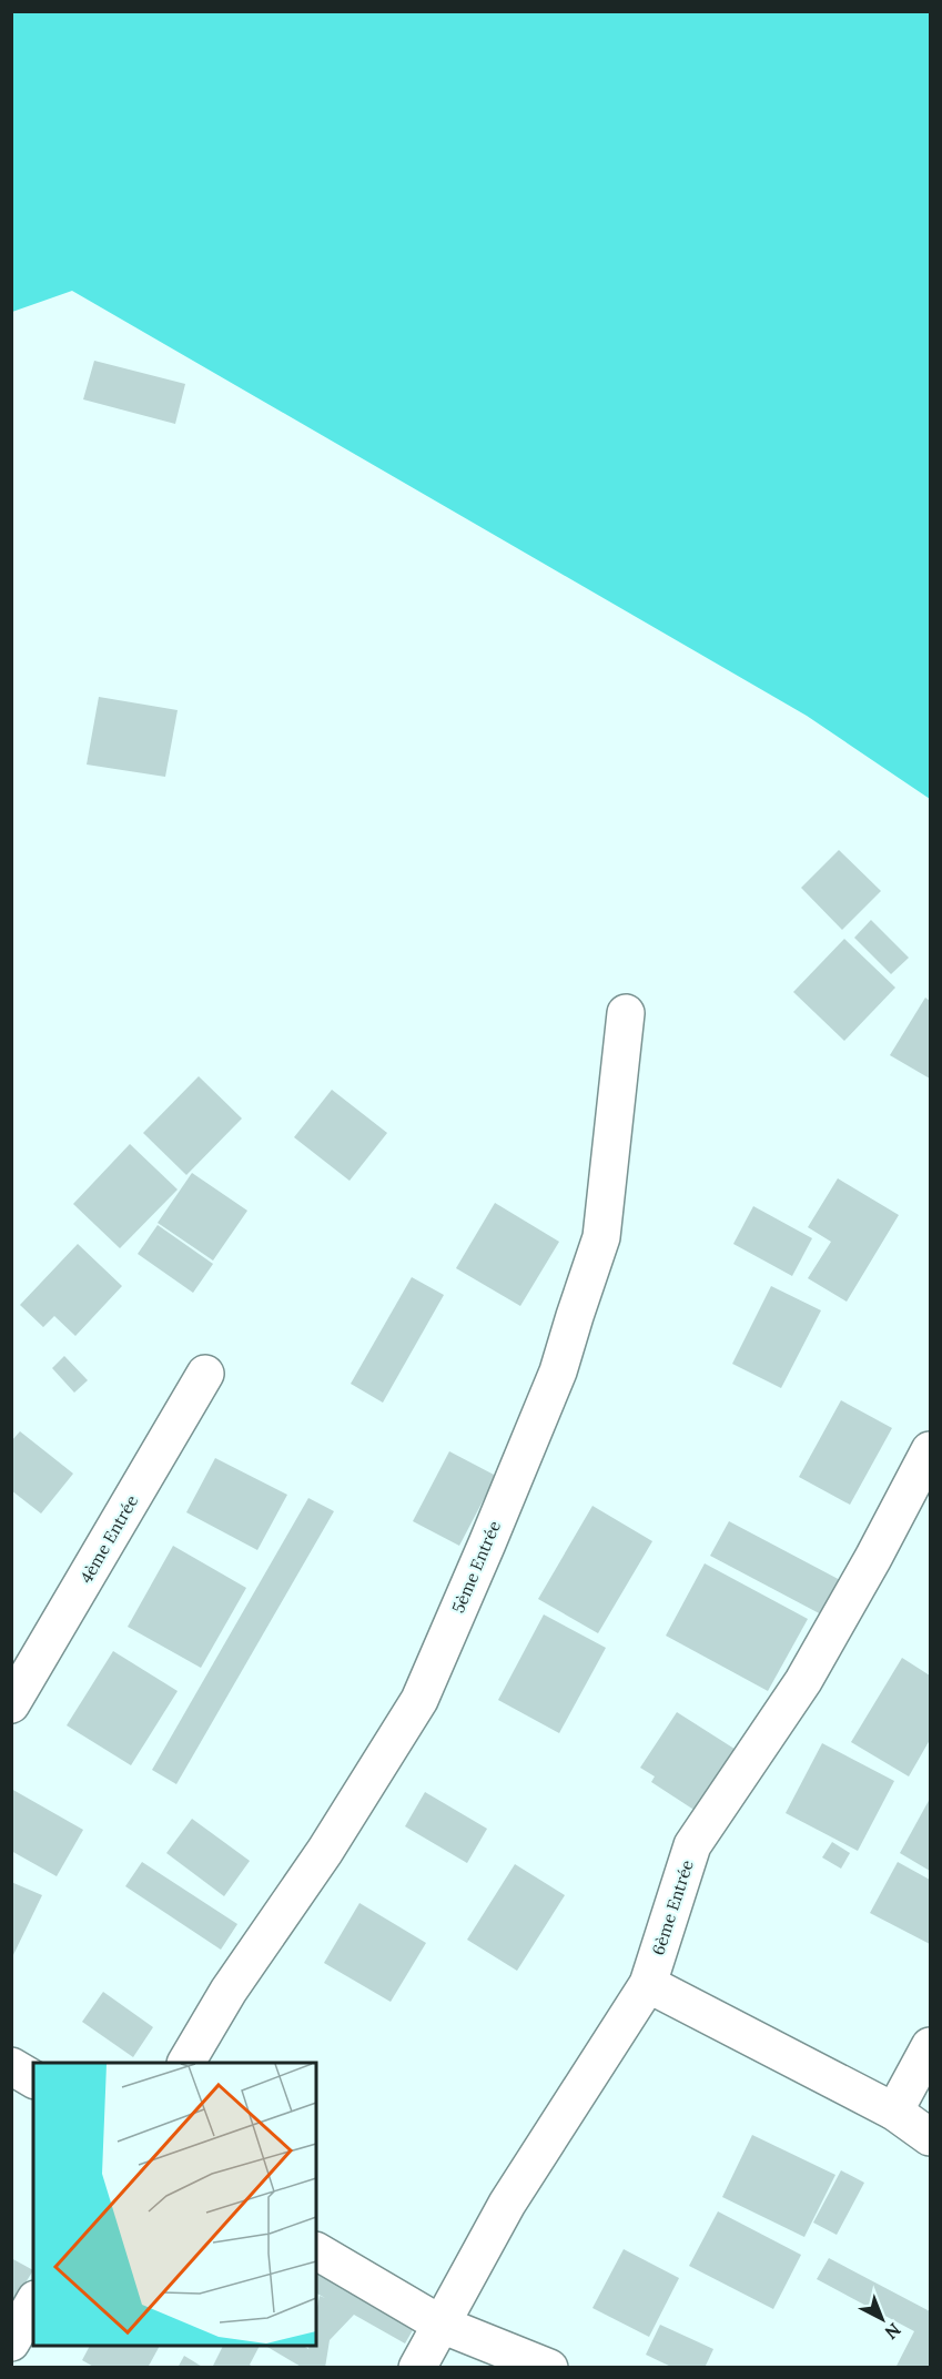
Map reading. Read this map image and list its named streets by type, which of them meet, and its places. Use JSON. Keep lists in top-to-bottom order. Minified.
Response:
{"streets":{"street":["4ème Entrée","5ème Entrée","6ème Entrée"]},"north":"bottom right"}
